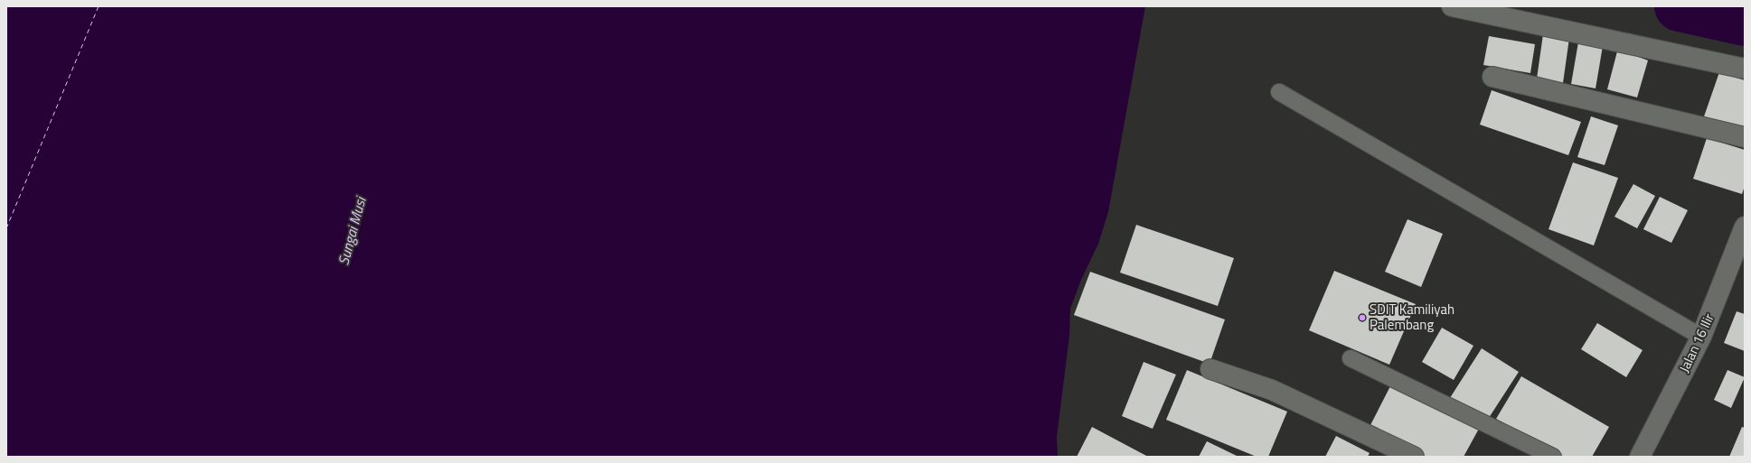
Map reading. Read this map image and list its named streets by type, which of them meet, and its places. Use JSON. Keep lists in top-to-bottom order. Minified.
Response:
{"streets":{"street":["Jalan 16 Ilir"]},"water":["Sungai Musi"],"places":["SDIT Kamiliyah Palembang"]}
